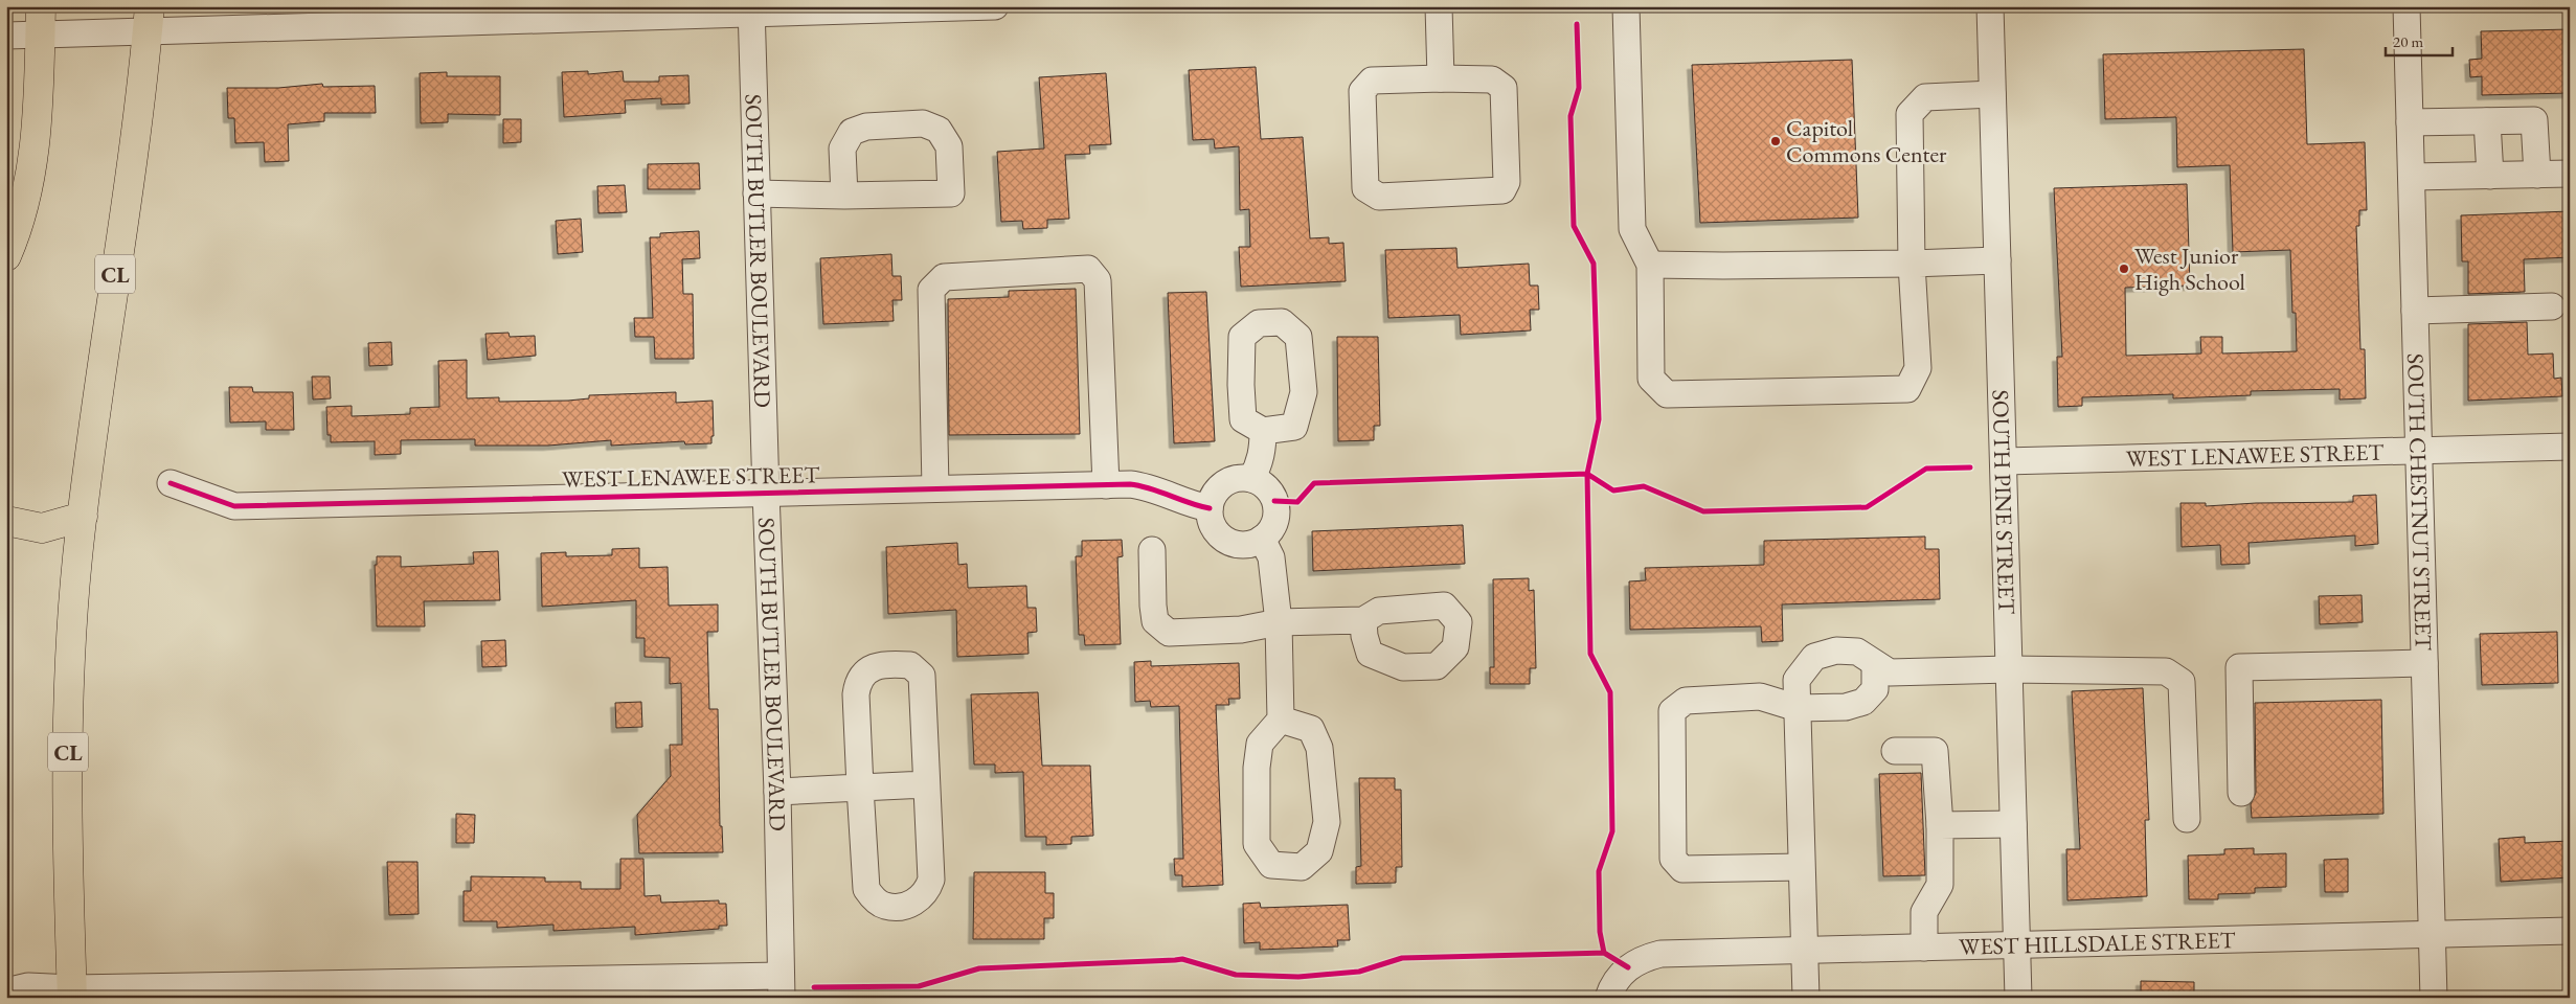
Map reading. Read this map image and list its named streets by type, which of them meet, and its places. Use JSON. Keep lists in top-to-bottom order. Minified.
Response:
{"streets":{"main road":["CL"],"street":["SOUTH BUTLER BOULEVARD","WEST LENAWEE STREET","SOUTH PINE STREET","SOUTH CHESTNUT STREET","WEST HILLSDALE STREET"]},"crossings":[["SOUTH BUTLER BOULEVARD","WEST LENAWEE STREET"],["WEST LENAWEE STREET","SOUTH PINE STREET"],["WEST LENAWEE STREET","SOUTH CHESTNUT STREET"],["SOUTH PINE STREET","WEST HILLSDALE STREET"],["SOUTH CHESTNUT STREET","WEST HILLSDALE STREET"]],"places":["Capitol Commons Center","West Junior High School"],"scale_bar":"20 m"}
